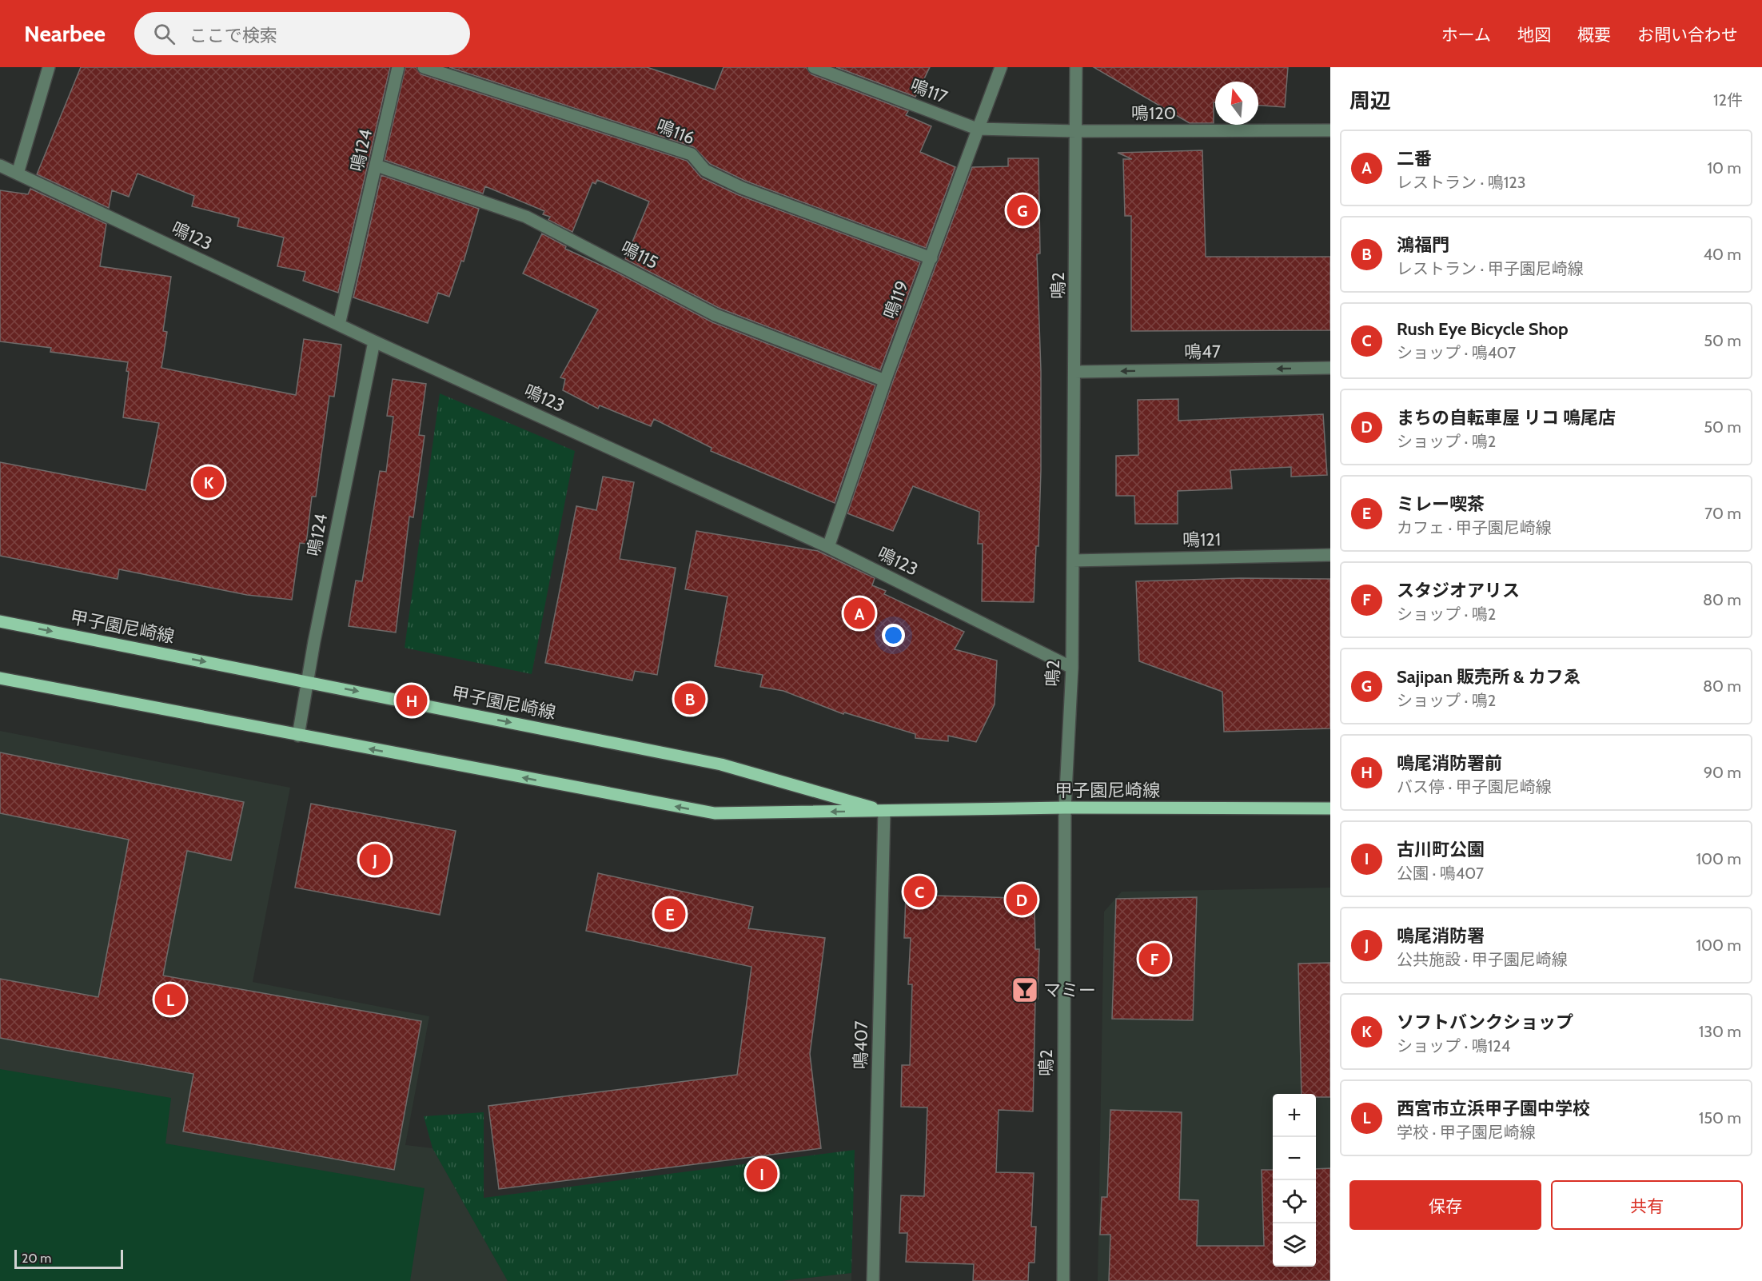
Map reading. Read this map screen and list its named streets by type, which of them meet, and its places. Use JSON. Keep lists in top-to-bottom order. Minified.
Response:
{"streets":{"main road":["甲子園尼崎線"],"street":["鳴117","鳴120","鳴116","鳴124","鳴123","鳴115","鳴2","鳴119","鳴47","鳴121","鳴407"]},"crossings":[["鳴117","鳴120"],["鳴117","鳴119"],["鳴120","鳴2"],["鳴120","鳴119"],["鳴116","鳴119"],["鳴124","鳴123"],["鳴124","鳴115"],["鳴124","甲子園尼崎線"],["鳴123","鳴2"],["鳴123","鳴119"],["鳴115","鳴119"],["鳴2","鳴47"],["鳴2","鳴121"],["鳴2","甲子園尼崎線"],["甲子園尼崎線","鳴407"]],"one_way":["鳴47"],"places":{"bar":["マミー"]},"scale_bar":"20 m","north":"top","page":{"header":"Nearbee","search":"ここで検索","nav":["ホーム","地図","概要","お問い合わせ"],"heading":["周辺","12件"],"list":[{"mark":"A","name":"二番","note":"レストラン · 鳴123","value":"10 m"},{"mark":"B","name":"鴻福門","note":"レストラン · 甲子園尼崎線","value":"40 m"},{"mark":"C","name":"Rush Eye Bicycle Shop","note":"ショップ · 鳴407","value":"50 m"},{"mark":"D","name":"まちの自転車屋 リコ 鳴尾店","note":"ショップ · 鳴2","value":"50 m"},{"mark":"E","name":"ミレー喫茶","note":"カフェ · 甲子園尼崎線","value":"70 m"},{"mark":"F","name":"スタジオアリス","note":"ショップ · 鳴2","value":"80 m"},{"mark":"G","name":"Sajipan 販売所 & カフゑ","note":"ショップ · 鳴2","value":"80 m"},{"mark":"H","name":"鳴尾消防署前","note":"バス停 · 甲子園尼崎線","value":"90 m"},{"mark":"I","name":"古川町公園","note":"公園 · 鳴407","value":"100 m"},{"mark":"J","name":"鳴尾消防署","note":"公共施設 · 甲子園尼崎線","value":"100 m"},{"mark":"K","name":"ソフトバンクショップ","note":"ショップ · 鳴124","value":"130 m"},{"mark":"L","name":"西宮市立浜甲子園中学校","note":"学校 · 甲子園尼崎線","value":"150 m"}],"pins":["G","K","A","B","H","J","C","D","E","F","L","I"],"map_buttons":["+","−"],"buttons":["保存","共有"],"scale":"20 m"}}
